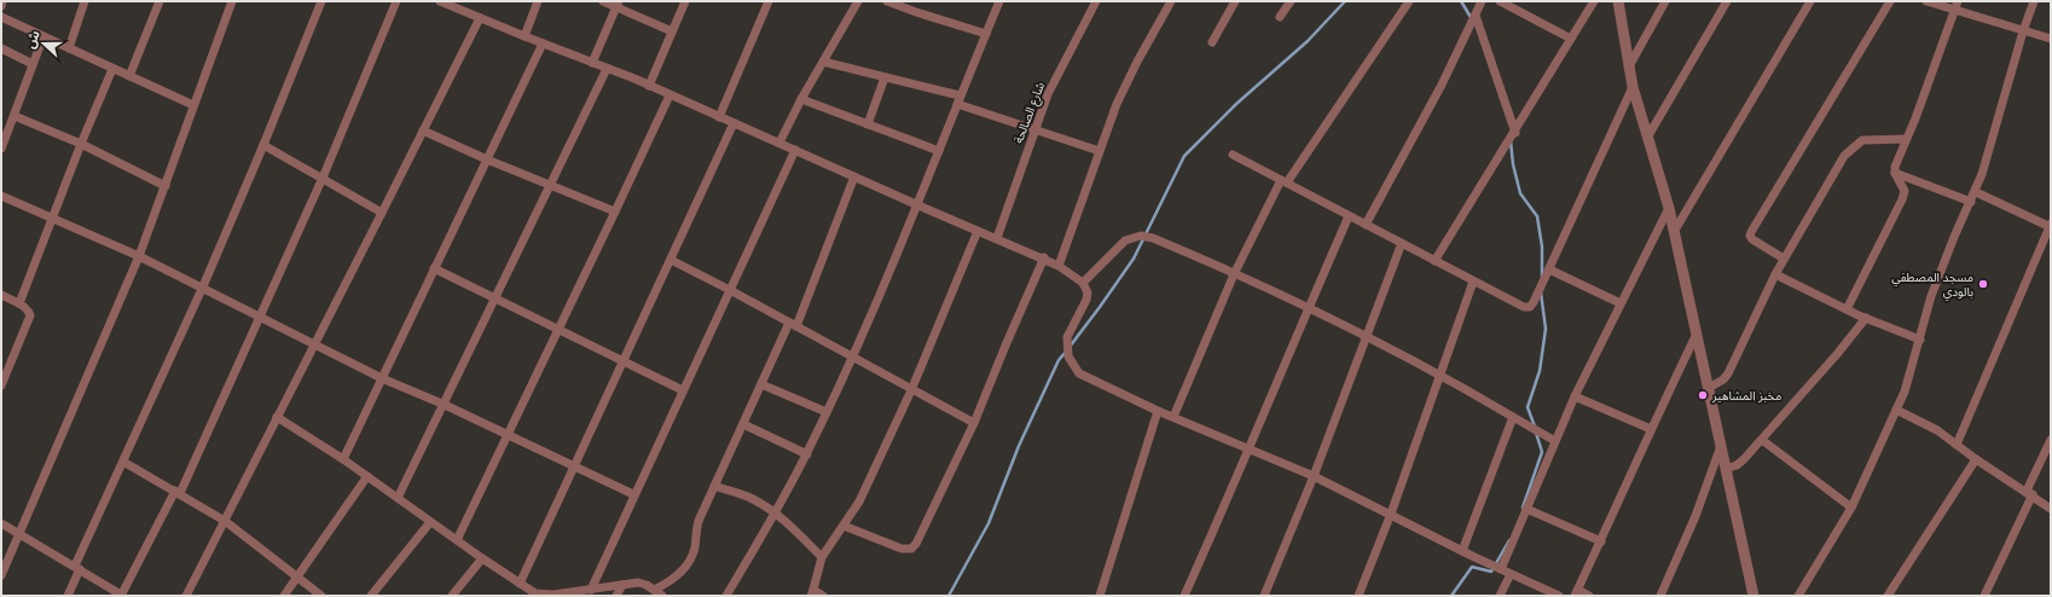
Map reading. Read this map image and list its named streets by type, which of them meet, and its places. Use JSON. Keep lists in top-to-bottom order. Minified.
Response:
{"streets":{"street":["شارع الصالحة"]},"places":["مسجد المصطفي بالودي","مخبز المشاهير"],"north":"left"}
